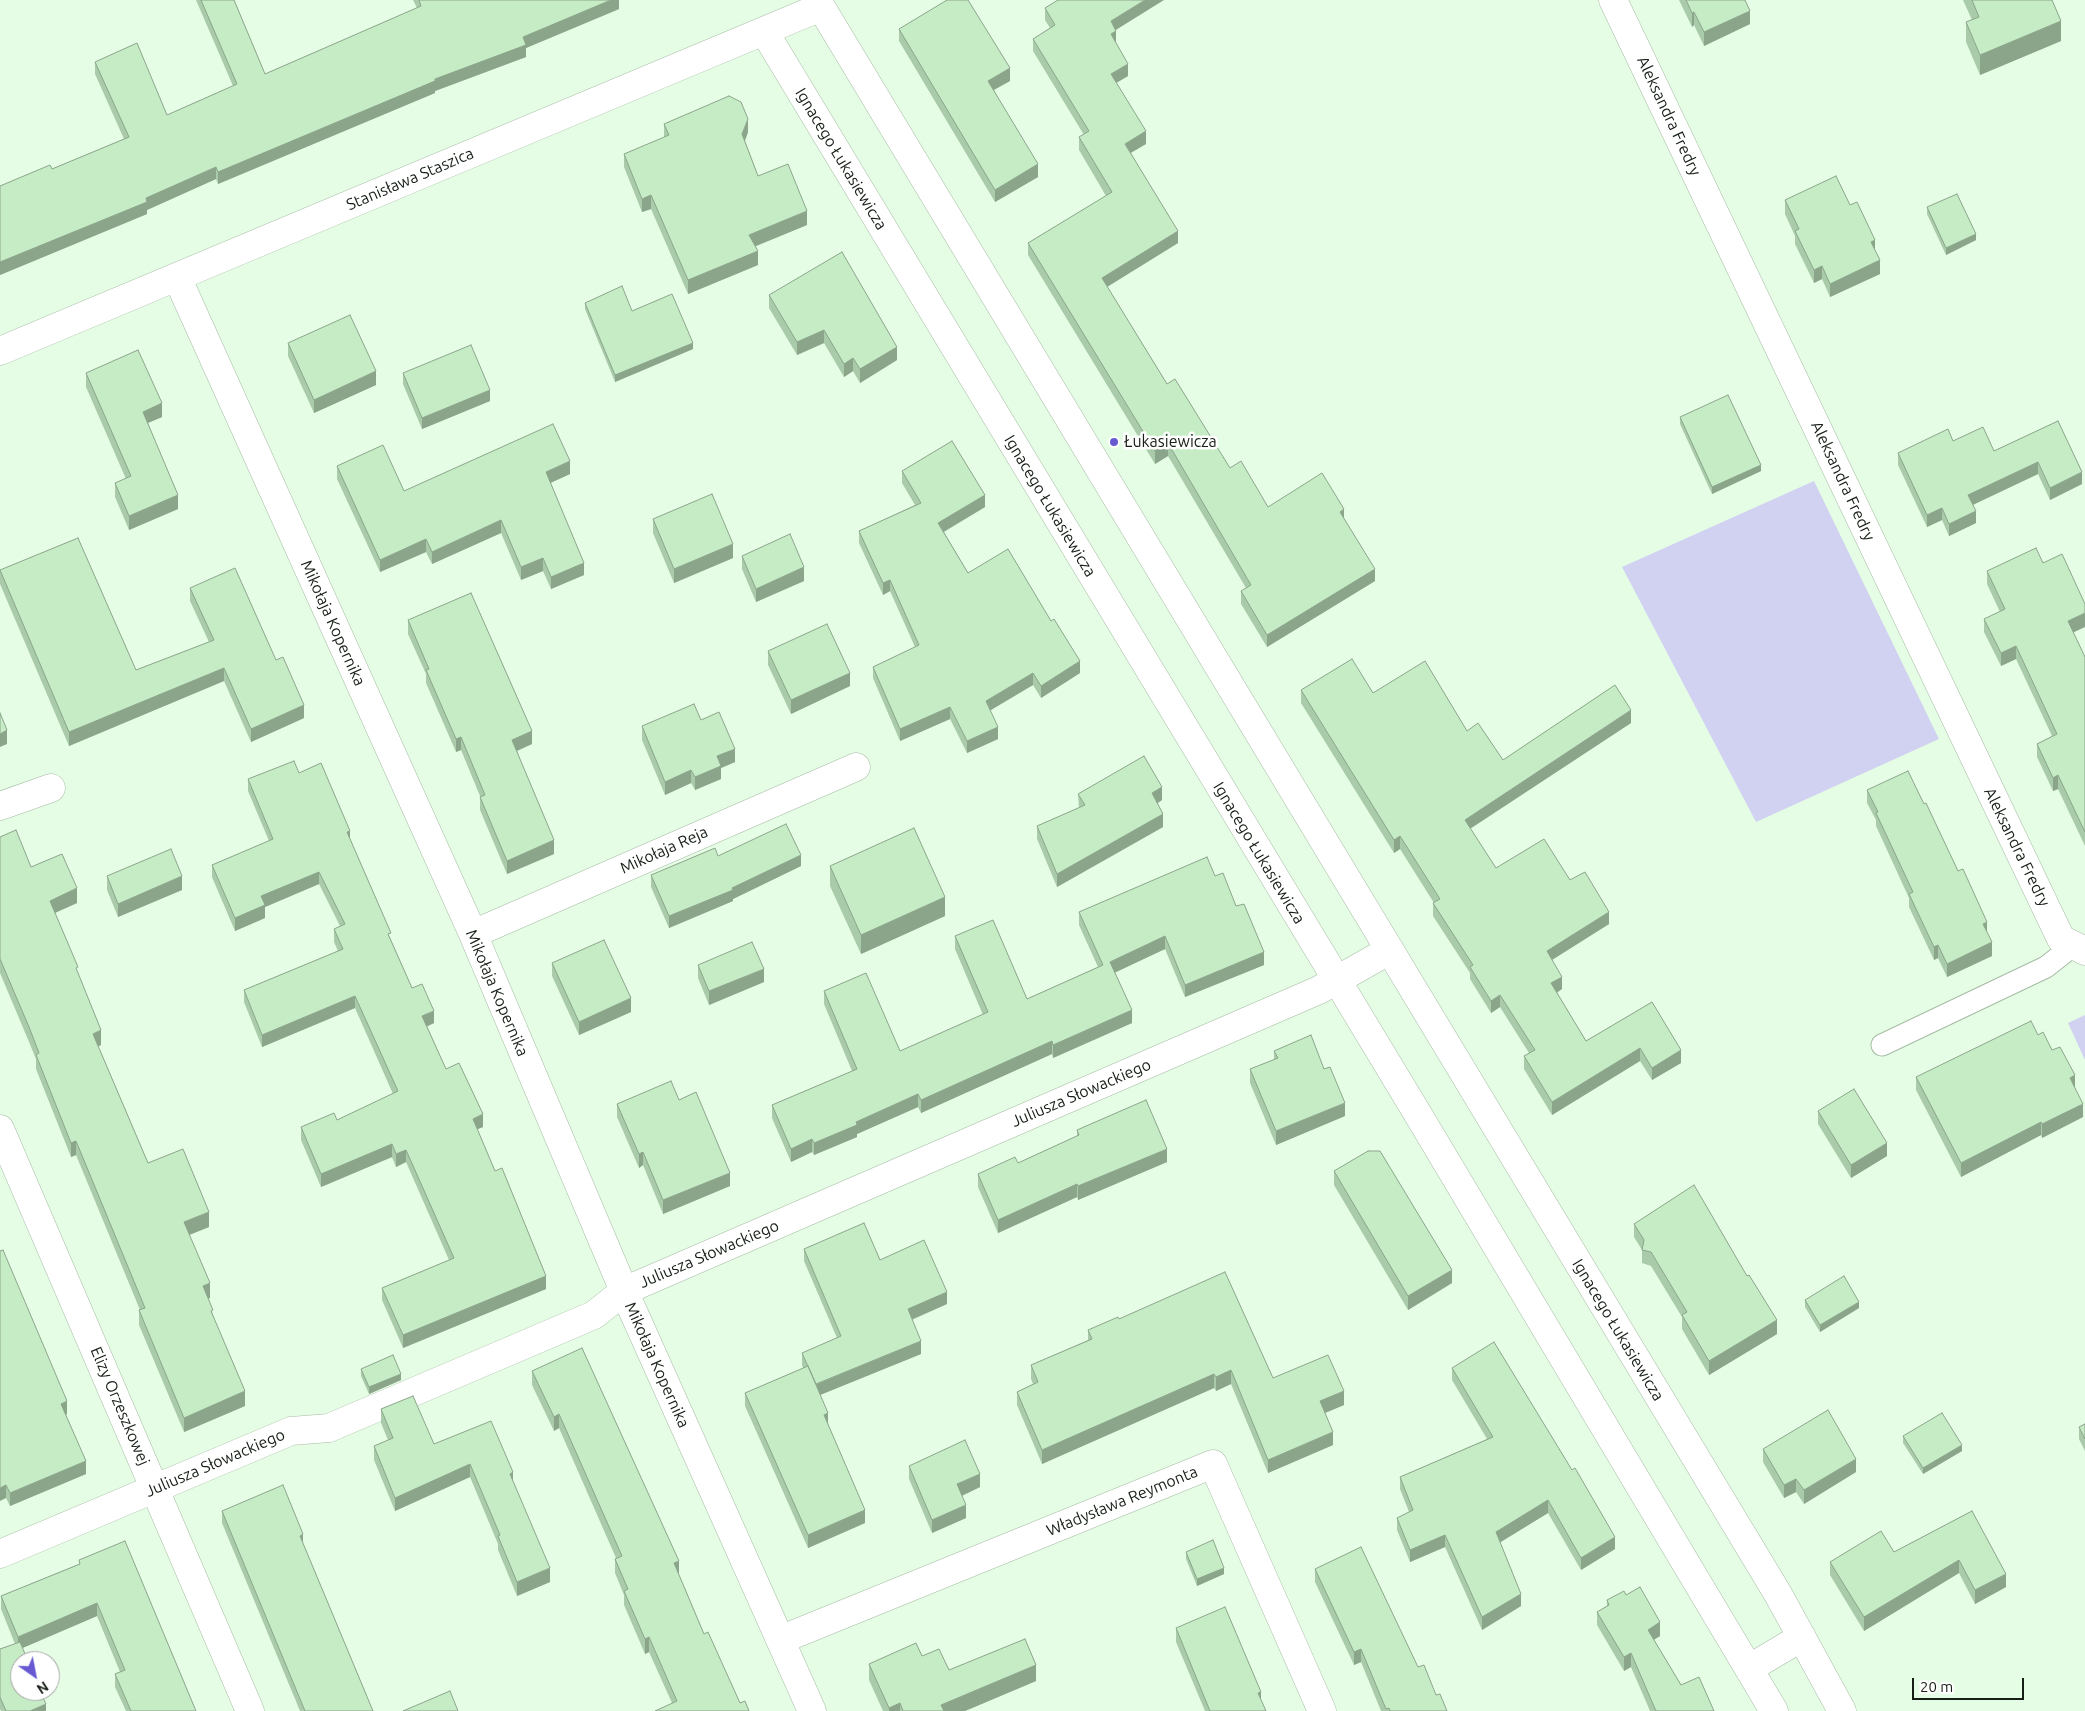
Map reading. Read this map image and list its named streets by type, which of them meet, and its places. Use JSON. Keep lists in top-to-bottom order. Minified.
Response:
{"streets":{"street":["Aleksandra Fredry","Ignacego Łukasiewicza","Stanisława Staszica","Mikołaja Kopernika","Mikołaja Reja","Juliusza Słowackiego","Elizy Orzeszkowej","Władysława Reymonta"]},"crossings":[["Ignacego Łukasiewicza","Stanisława Staszica"],["Ignacego Łukasiewicza","Juliusza Słowackiego"],["Stanisława Staszica","Mikołaja Kopernika"],["Mikołaja Kopernika","Mikołaja Reja"],["Mikołaja Kopernika","Juliusza Słowackiego"],["Mikołaja Kopernika","Władysława Reymonta"],["Juliusza Słowackiego","Elizy Orzeszkowej"]],"places":["Łukasiewicza"],"scale_bar":"20 m","north":"bottom right"}
